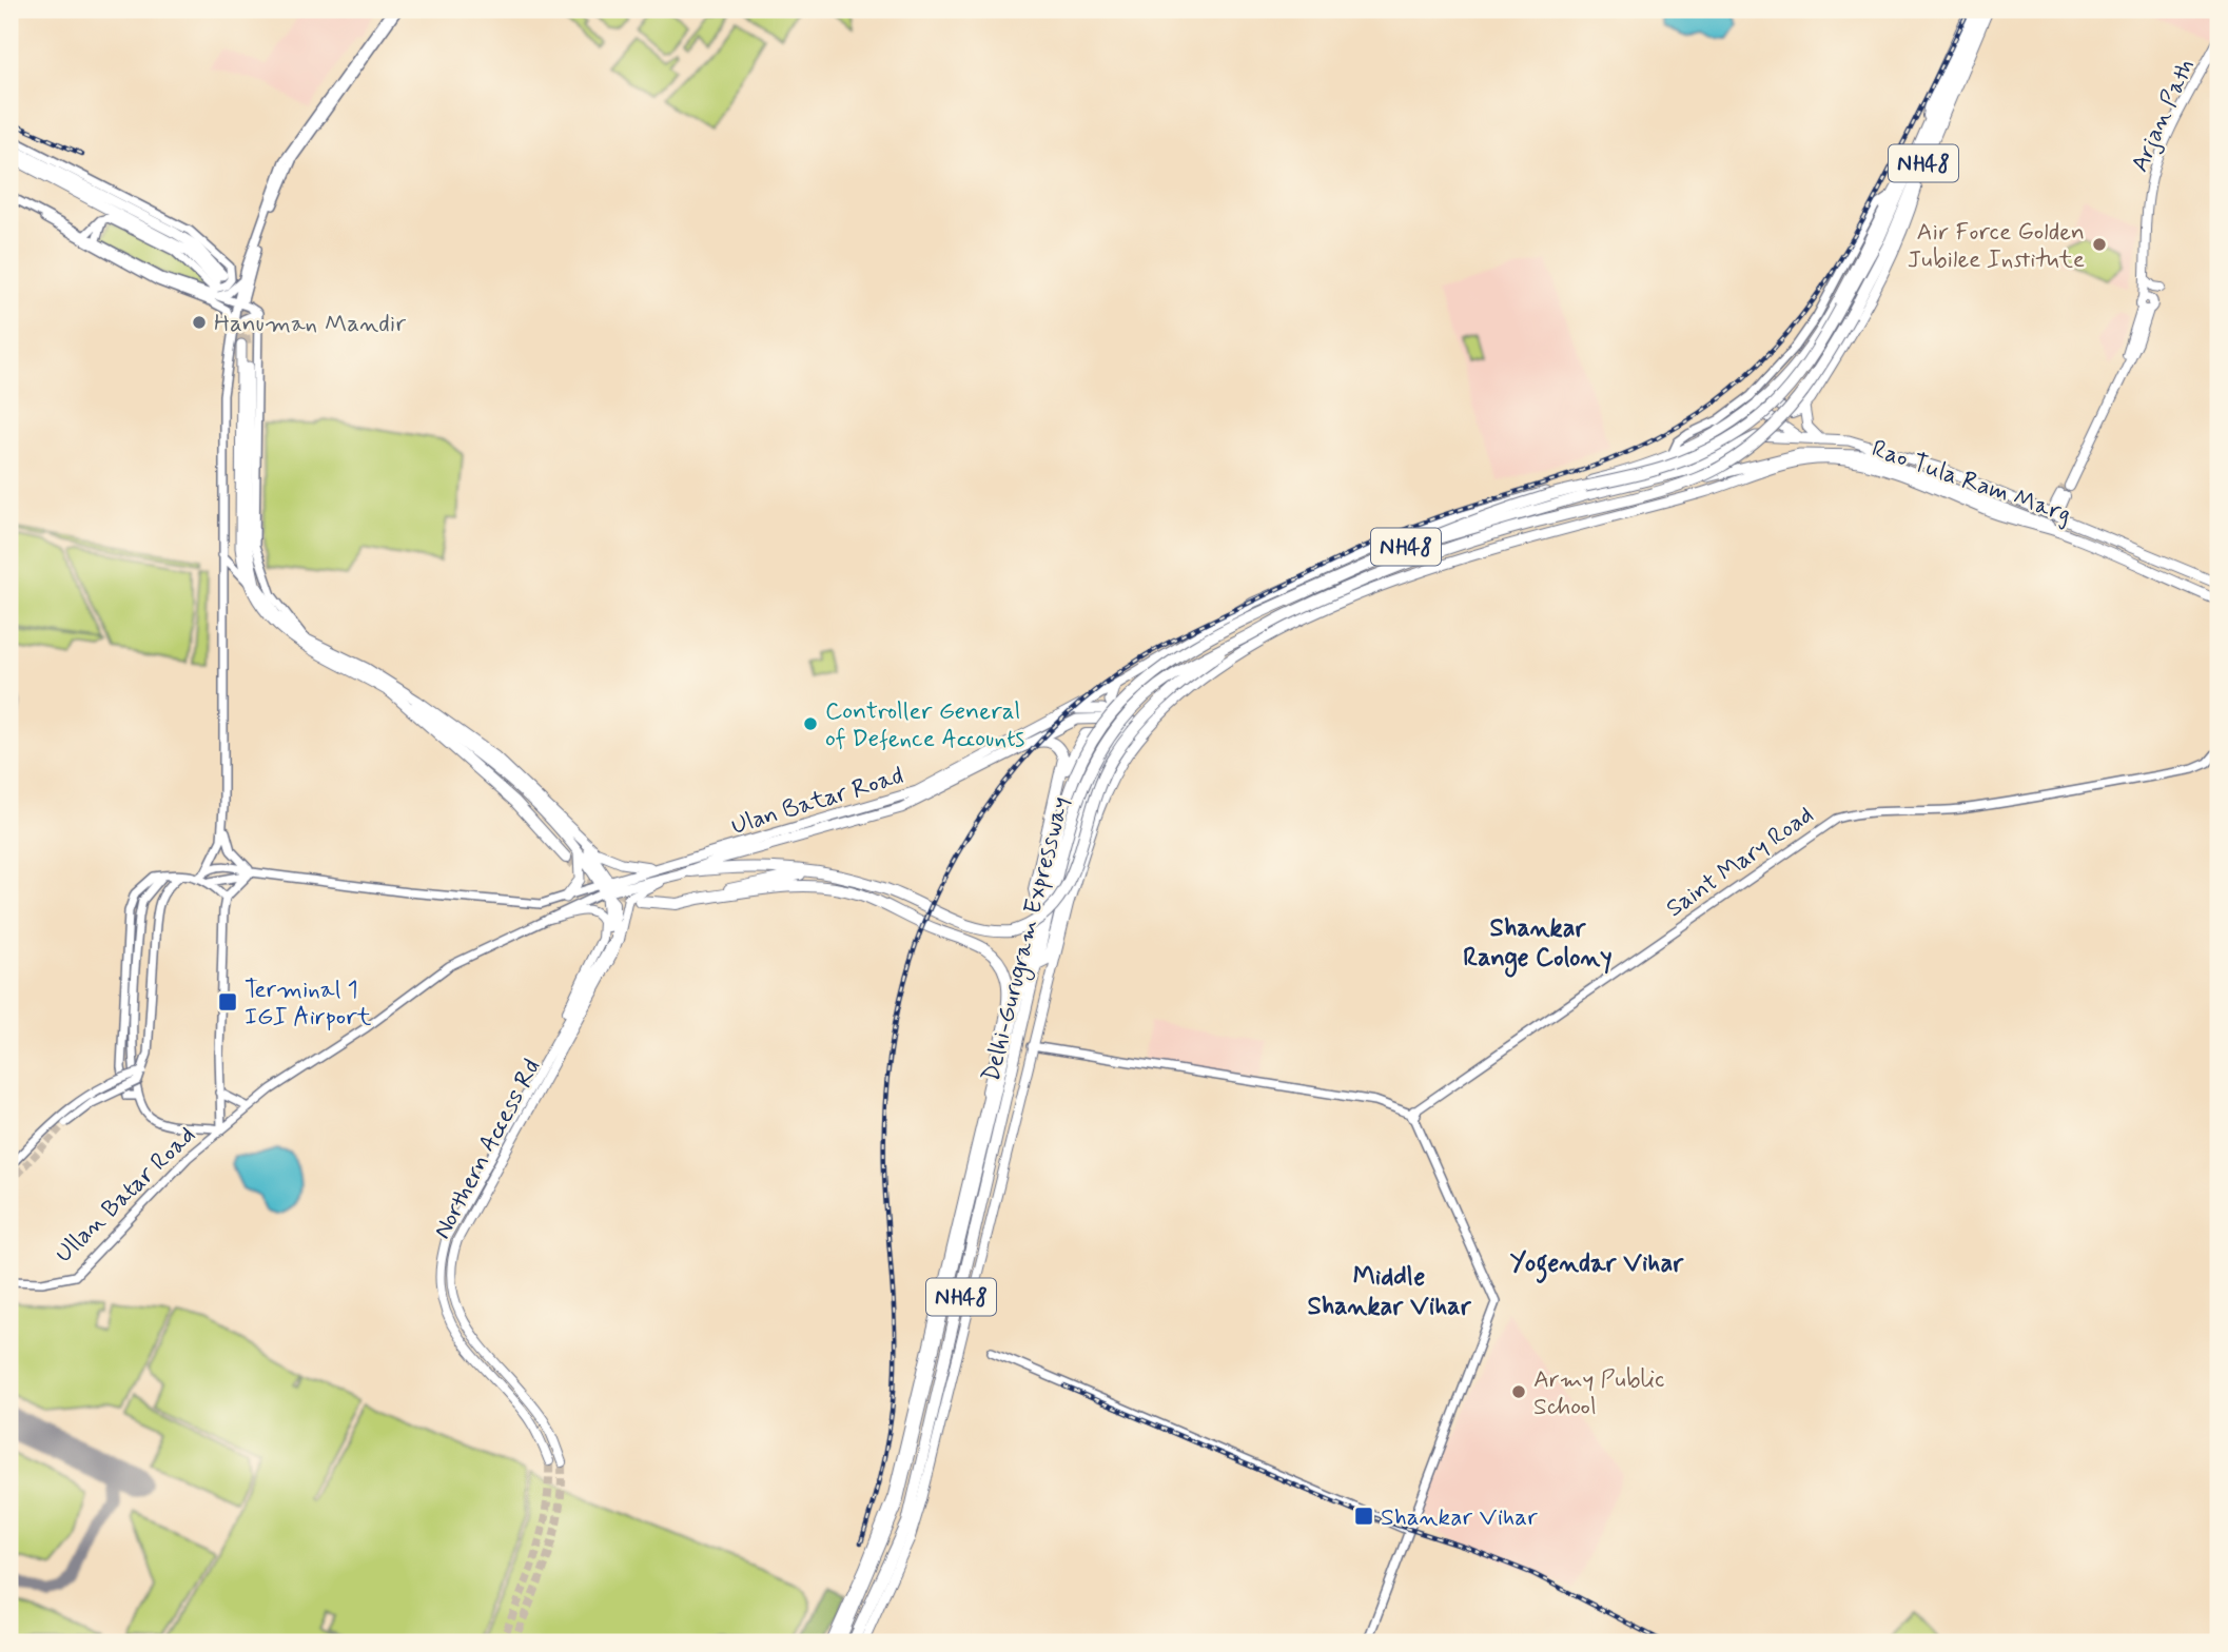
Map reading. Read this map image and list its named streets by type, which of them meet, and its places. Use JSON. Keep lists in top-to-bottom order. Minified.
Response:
{"streets":{"highway":["NH48","Delhi-Gurugram Expressway"],"main road":["Arjan Path","Rao Tula Ram Marg","Ulan Batar Road","Northern Access Rd"],"street":["Saint Mary Road","Ullan Batar Road"]},"crossings":[["Rao Tula Ram Marg","Delhi-Gurugram Expressway"],["Ulan Batar Road","Delhi-Gurugram Expressway"],["Ulan Batar Road","Northern Access Rd"],["Ulan Batar Road","Ullan Batar Road"],["Northern Access Rd","Ullan Batar Road"]],"districts":["Shankar Range Colony","Yogendar Vihar","Middle Shankar Vihar"],"places":{"other":["Air Force Golden Jubilee Institute","Hanuman Mandir","Controller General of Defence Accounts","Army Public School"],"transit":["Terminal 1 IGI Airport","Shankar Vihar"]}}
